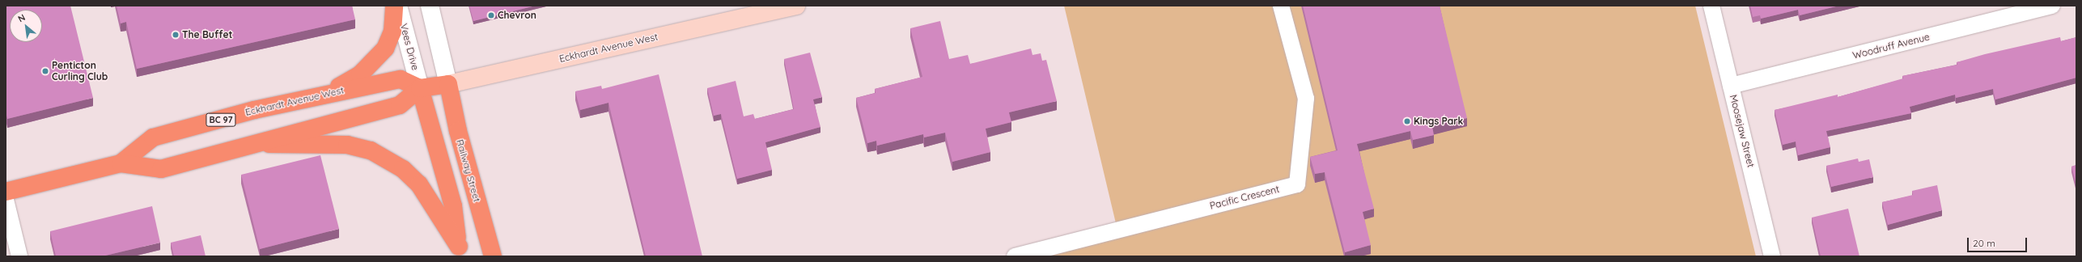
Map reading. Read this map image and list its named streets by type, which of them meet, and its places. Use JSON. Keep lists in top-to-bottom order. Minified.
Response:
{"streets":{"highway":["Eckhardt Avenue West","BC 97","Railway Street"],"street":["Woodruff Avenue","Vees Drive","Moosejaw Street","Pacific Crescent"]},"crossings":[["Woodruff Avenue","Moosejaw Street"],["Vees Drive","Eckhardt Avenue West"],["Eckhardt Avenue West","Railway Street"]],"places":["Chevron","The Buffet","Penticton Curling Club","Kings Park"],"scale_bar":"20 m","north":"top left"}
